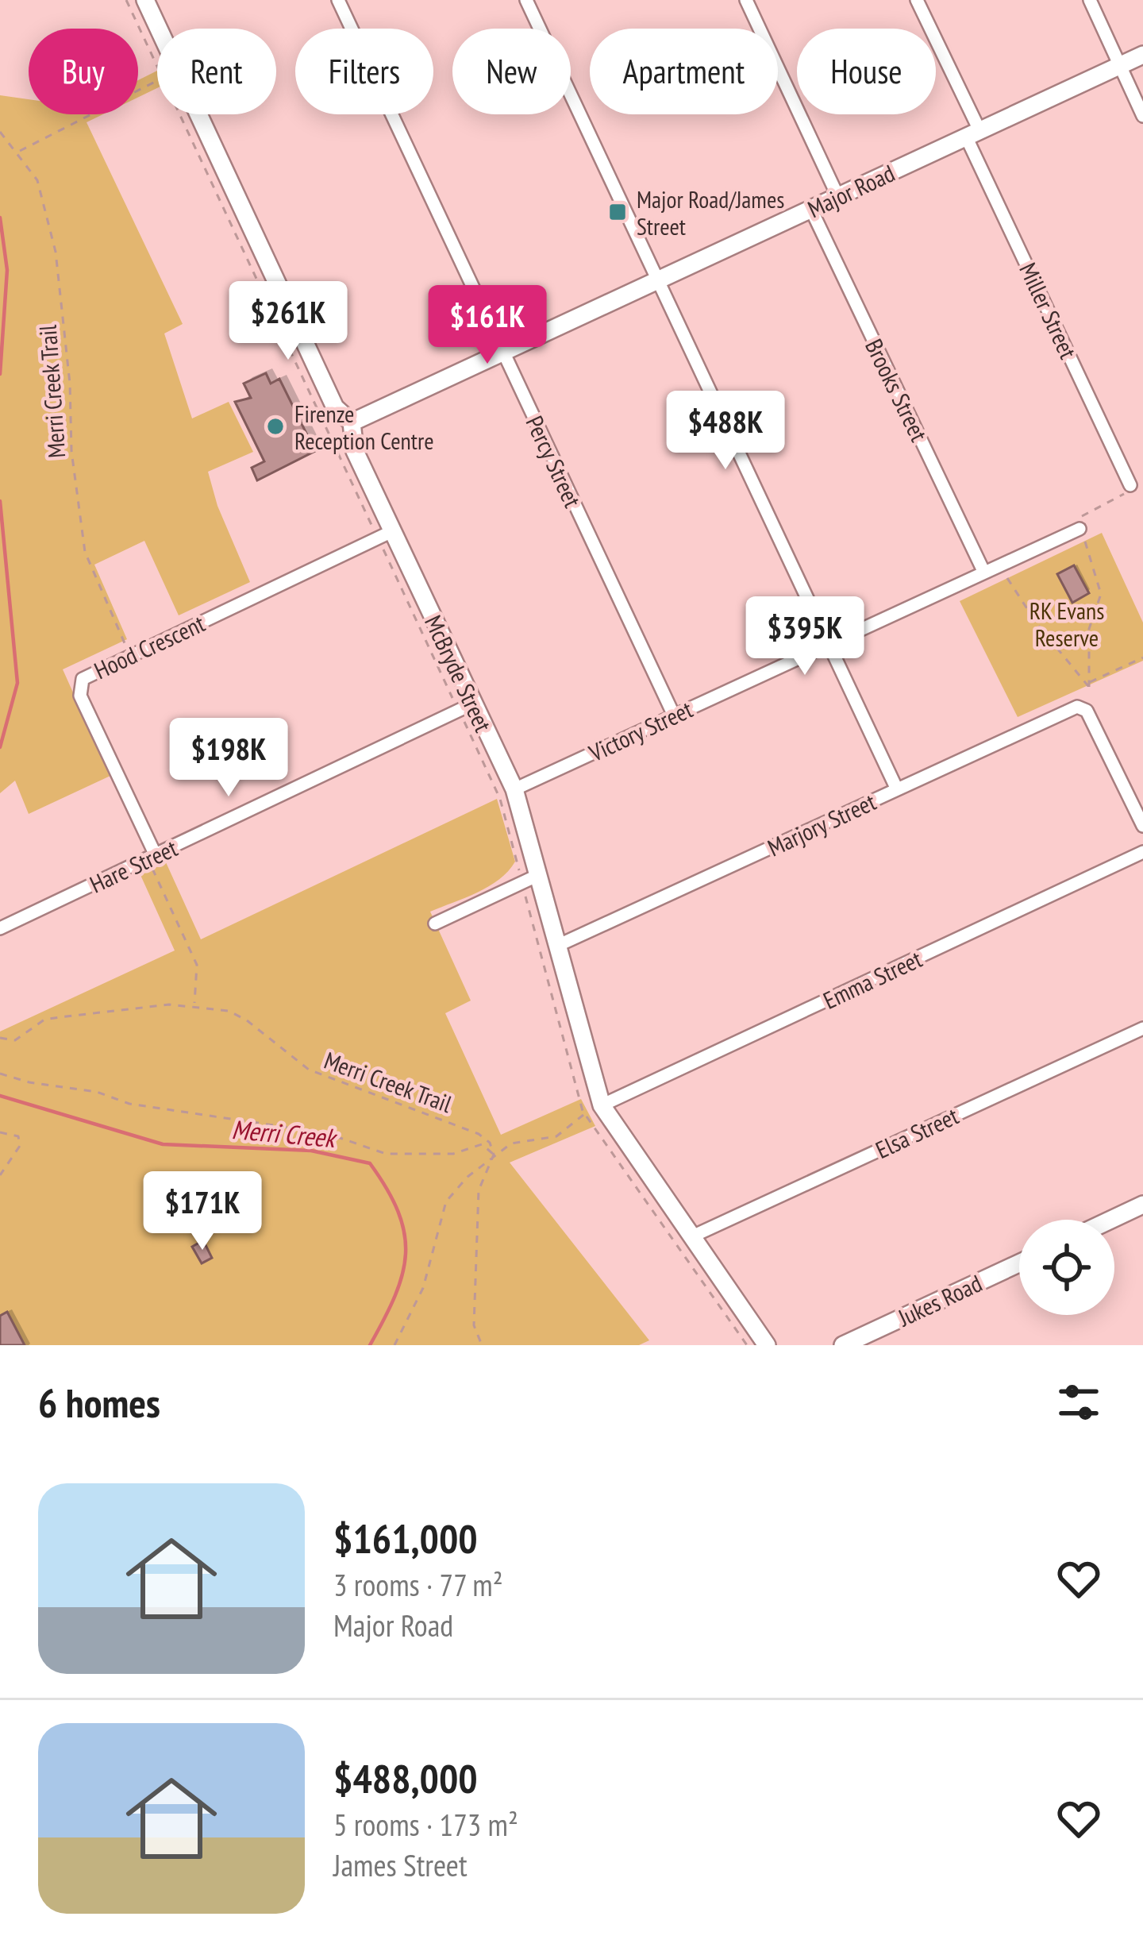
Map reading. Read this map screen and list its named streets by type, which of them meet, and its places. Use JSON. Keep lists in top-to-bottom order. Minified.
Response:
{"streets":{"street":["Major Road","Miller Street","Brooks Street","Percy Street","Hood Crescent","McBryde Street","Victory Street","Marjory Street","Hare Street","Emma Street","Elsa Street","Jukes Road"],"path":["Merri Creek Trail"]},"crossings":[["Major Road","Miller Street"],["Major Road","Brooks Street"],["Major Road","Percy Street"],["Major Road","McBryde Street"],["Brooks Street","Victory Street"],["Merri Creek Trail","Hood Crescent"],["Percy Street","Victory Street"],["Hood Crescent","McBryde Street"],["Hood Crescent","Hare Street"],["McBryde Street","Victory Street"],["McBryde Street","Marjory Street"],["McBryde Street","Hare Street"],["McBryde Street","Emma Street"],["McBryde Street","Elsa Street"]],"water":["Merri Creek"],"parks":["RK Evans Reserve"],"places":{"transit":["Major Road/James Street"],"other":["Firenze Reception Centre"]},"page":{"chip":["Buy","Rent","Filters","New","Apartment","House"],"price":["$261K","$161K","$488K","$395K","$198K","$171K"],"heading":"6 homes","list":[{"name":"$161,000","note":"3 rooms · 77 m² · Major Road"},{"name":"$488,000","note":"5 rooms · 173 m² · James Street"}]}}
